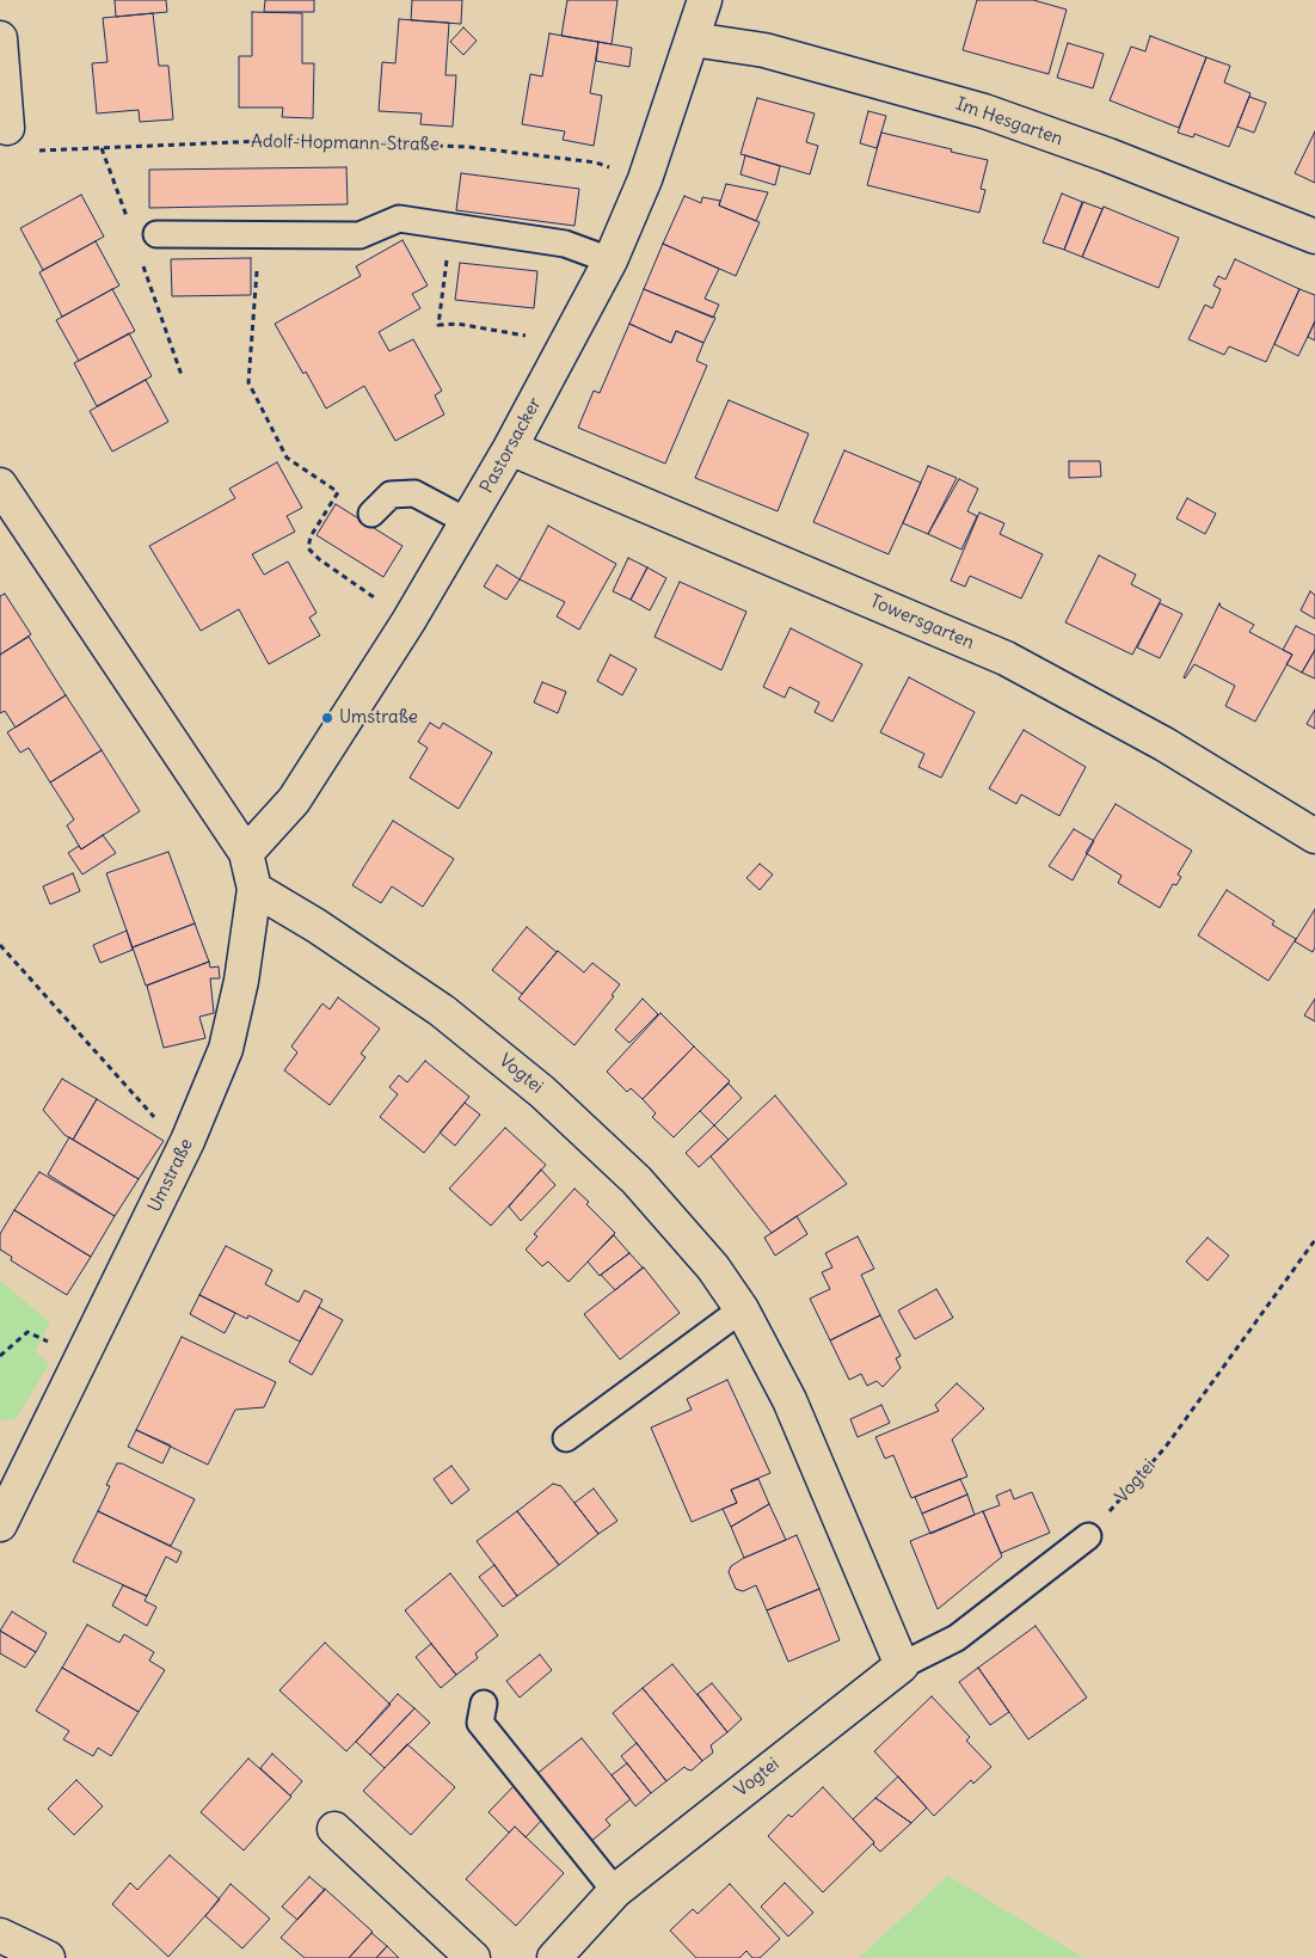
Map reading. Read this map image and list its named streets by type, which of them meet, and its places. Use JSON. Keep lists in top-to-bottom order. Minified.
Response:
{"streets":{"street":["Im Hesgarten","Pastorsacker","Towersgarten","Vogtei","Umstraße"],"path":["Adolf-Hopmann-Straße"]},"crossings":[["Im Hesgarten","Pastorsacker"],["Adolf-Hopmann-Straße","Pastorsacker"],["Pastorsacker","Towersgarten"],["Pastorsacker","Umstraße"],["Vogtei","Umstraße"]],"places":["Umstraße"]}
